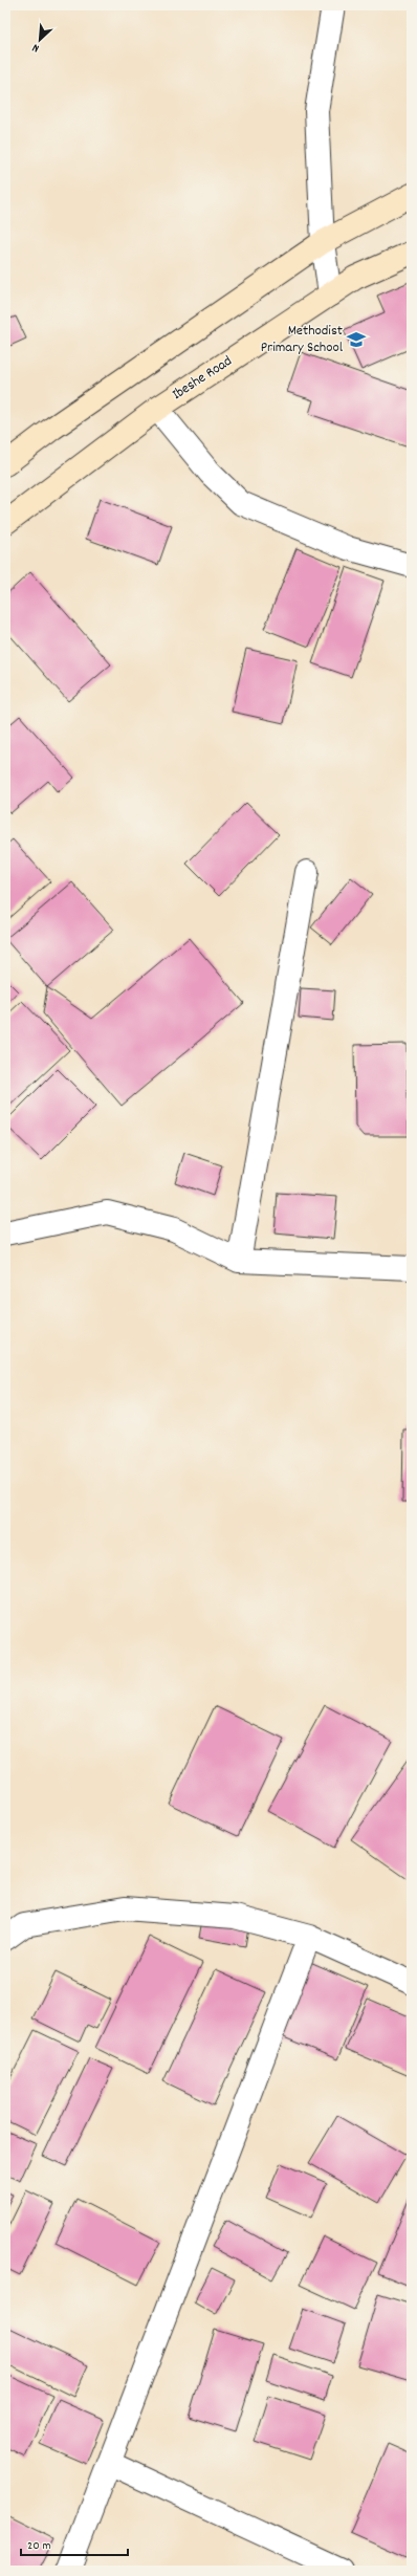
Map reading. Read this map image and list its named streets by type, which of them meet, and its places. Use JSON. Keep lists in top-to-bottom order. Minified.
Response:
{"streets":{"main road":["Ibeshe Road"]},"places":{"school or university":["Methodist Primary School"]},"scale_bar":"20 m","north":"bottom left"}
